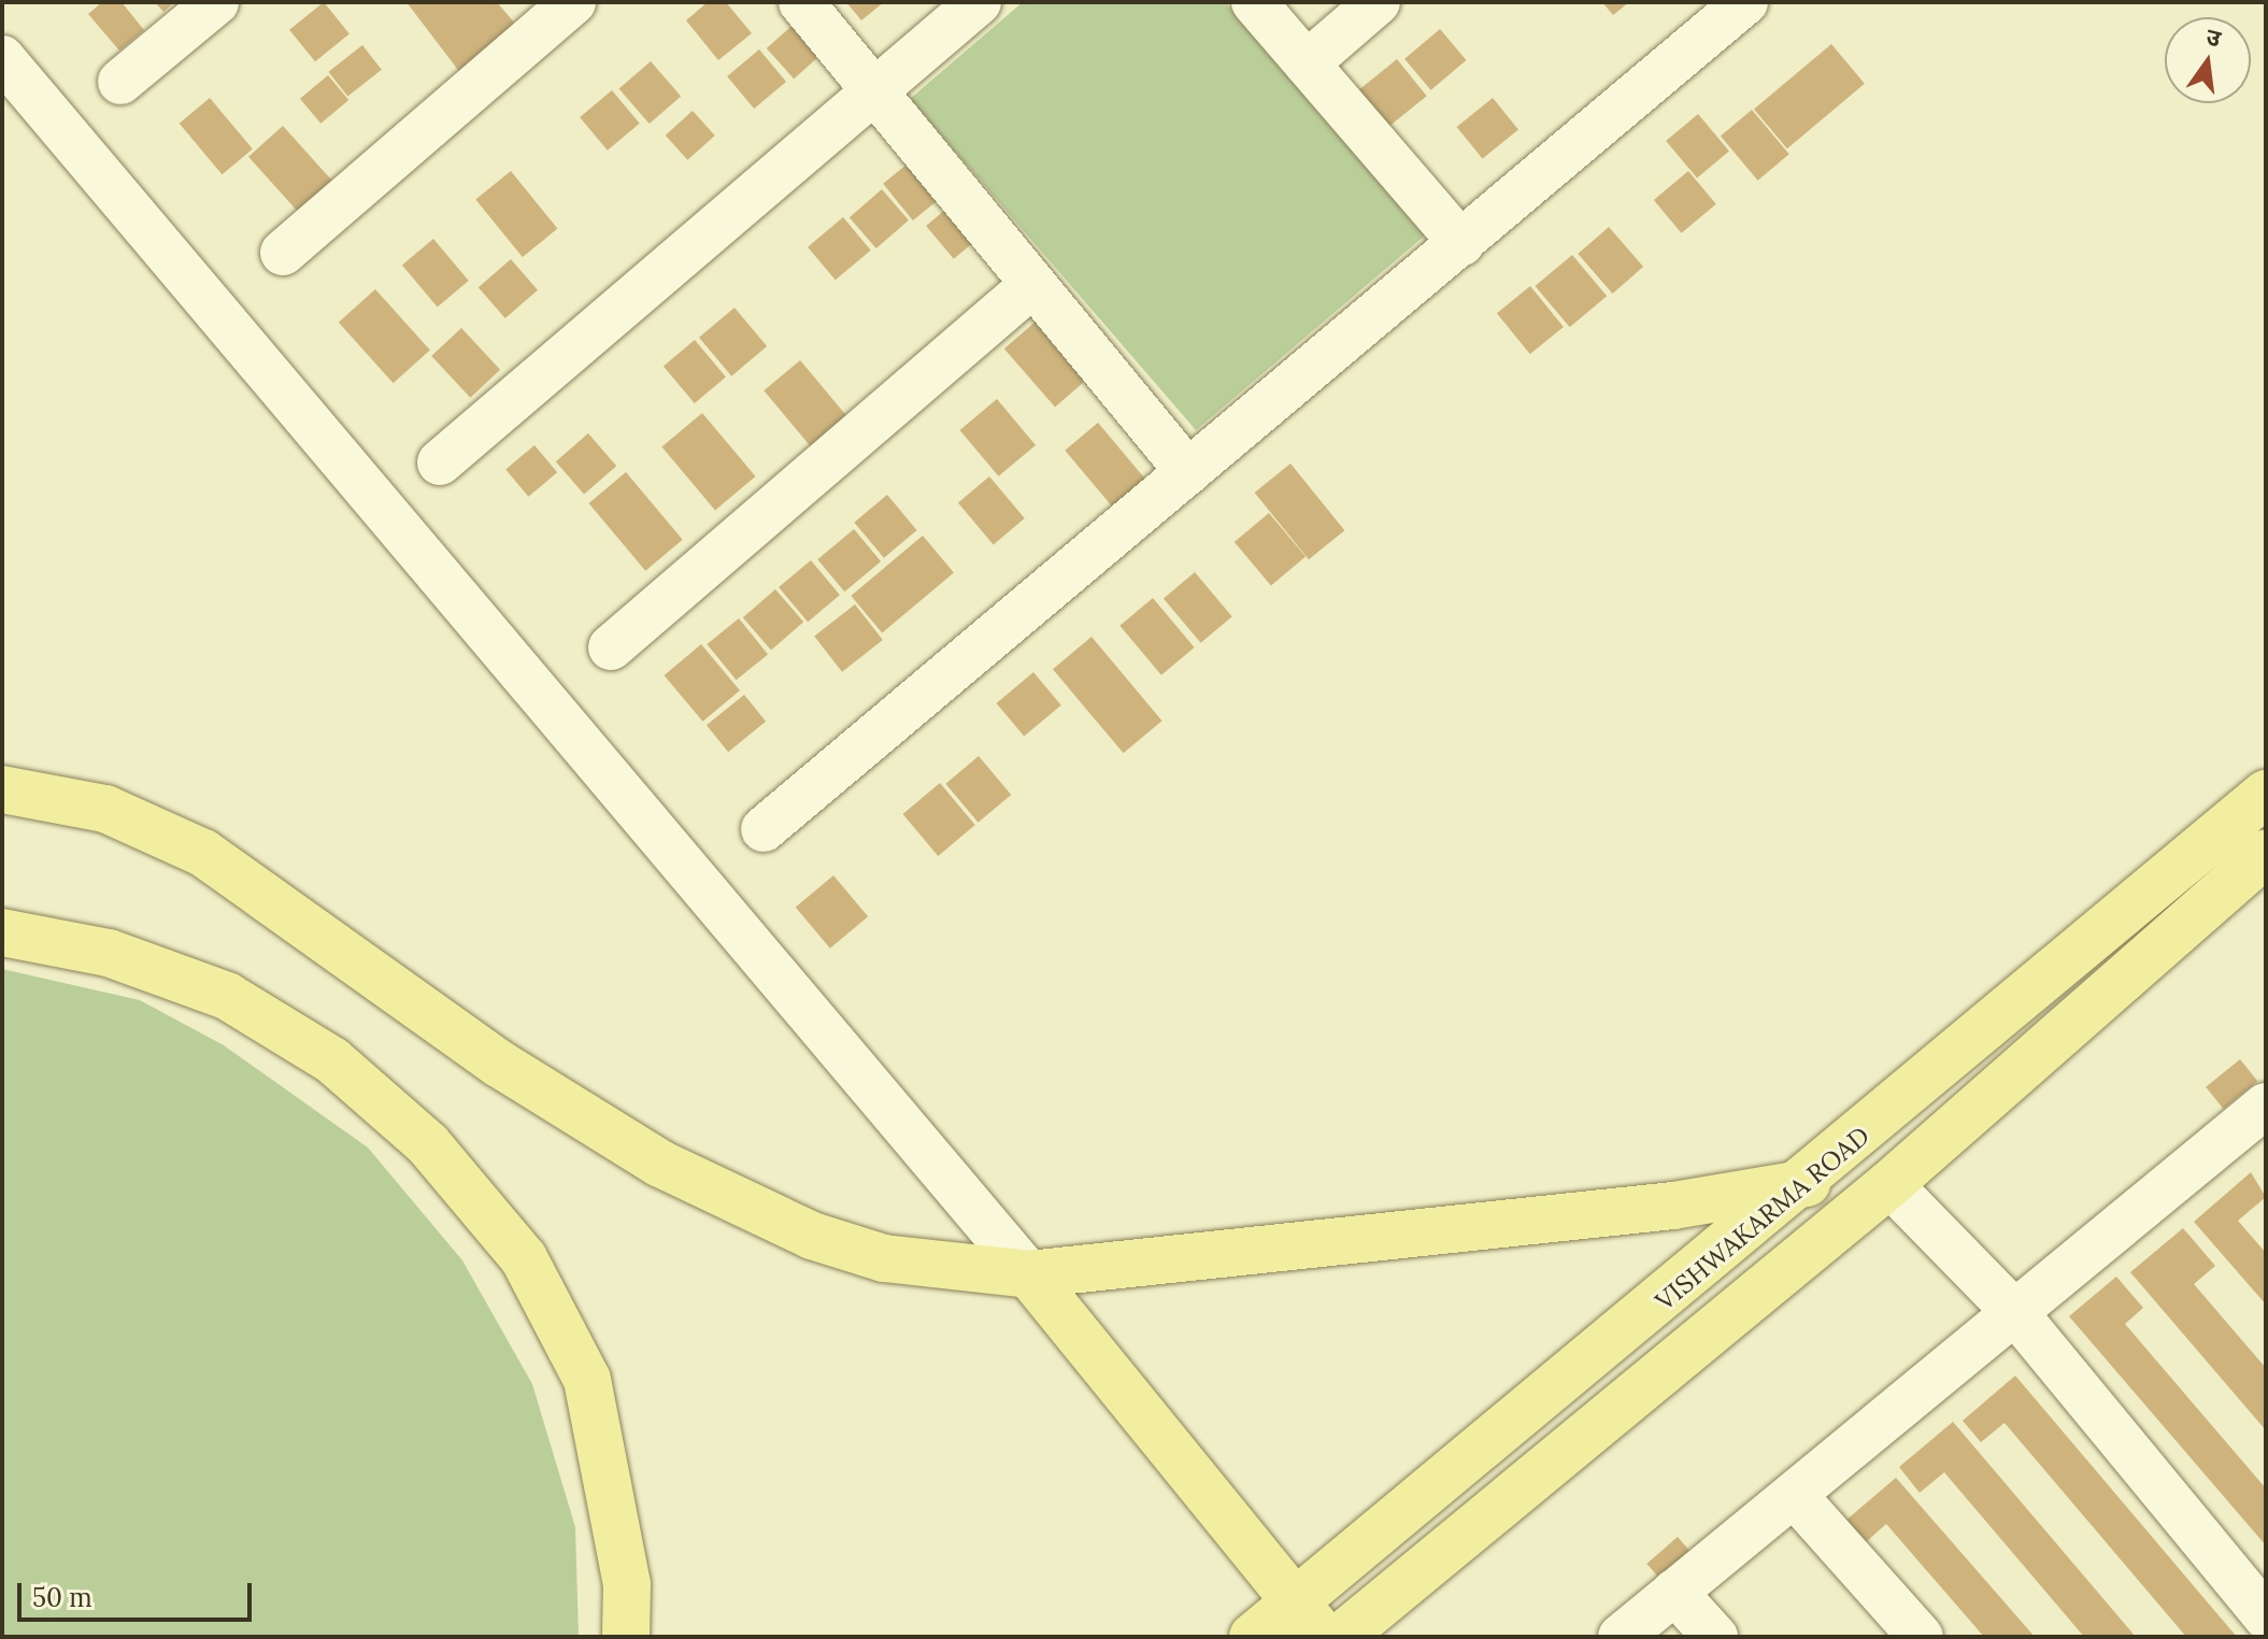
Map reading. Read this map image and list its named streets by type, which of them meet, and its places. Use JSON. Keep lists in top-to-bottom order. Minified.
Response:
{"streets":{"main road":["VISHWAKARMA ROAD"]},"scale_bar":"50 m","north":"top"}
